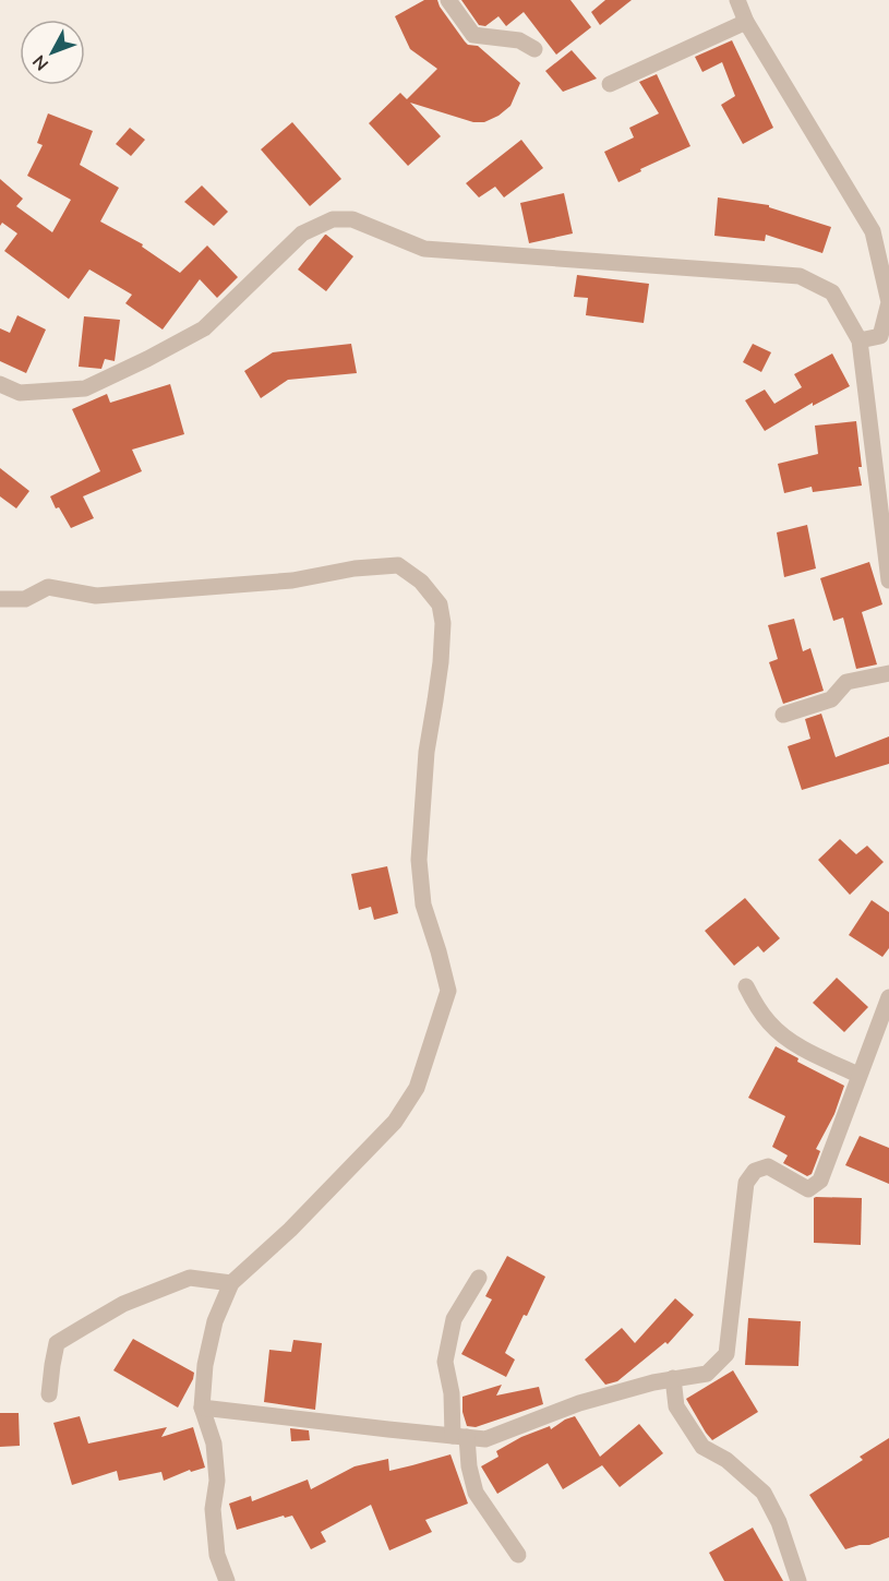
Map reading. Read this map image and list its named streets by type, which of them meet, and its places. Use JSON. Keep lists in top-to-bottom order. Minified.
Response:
{"north":"bottom left"}
